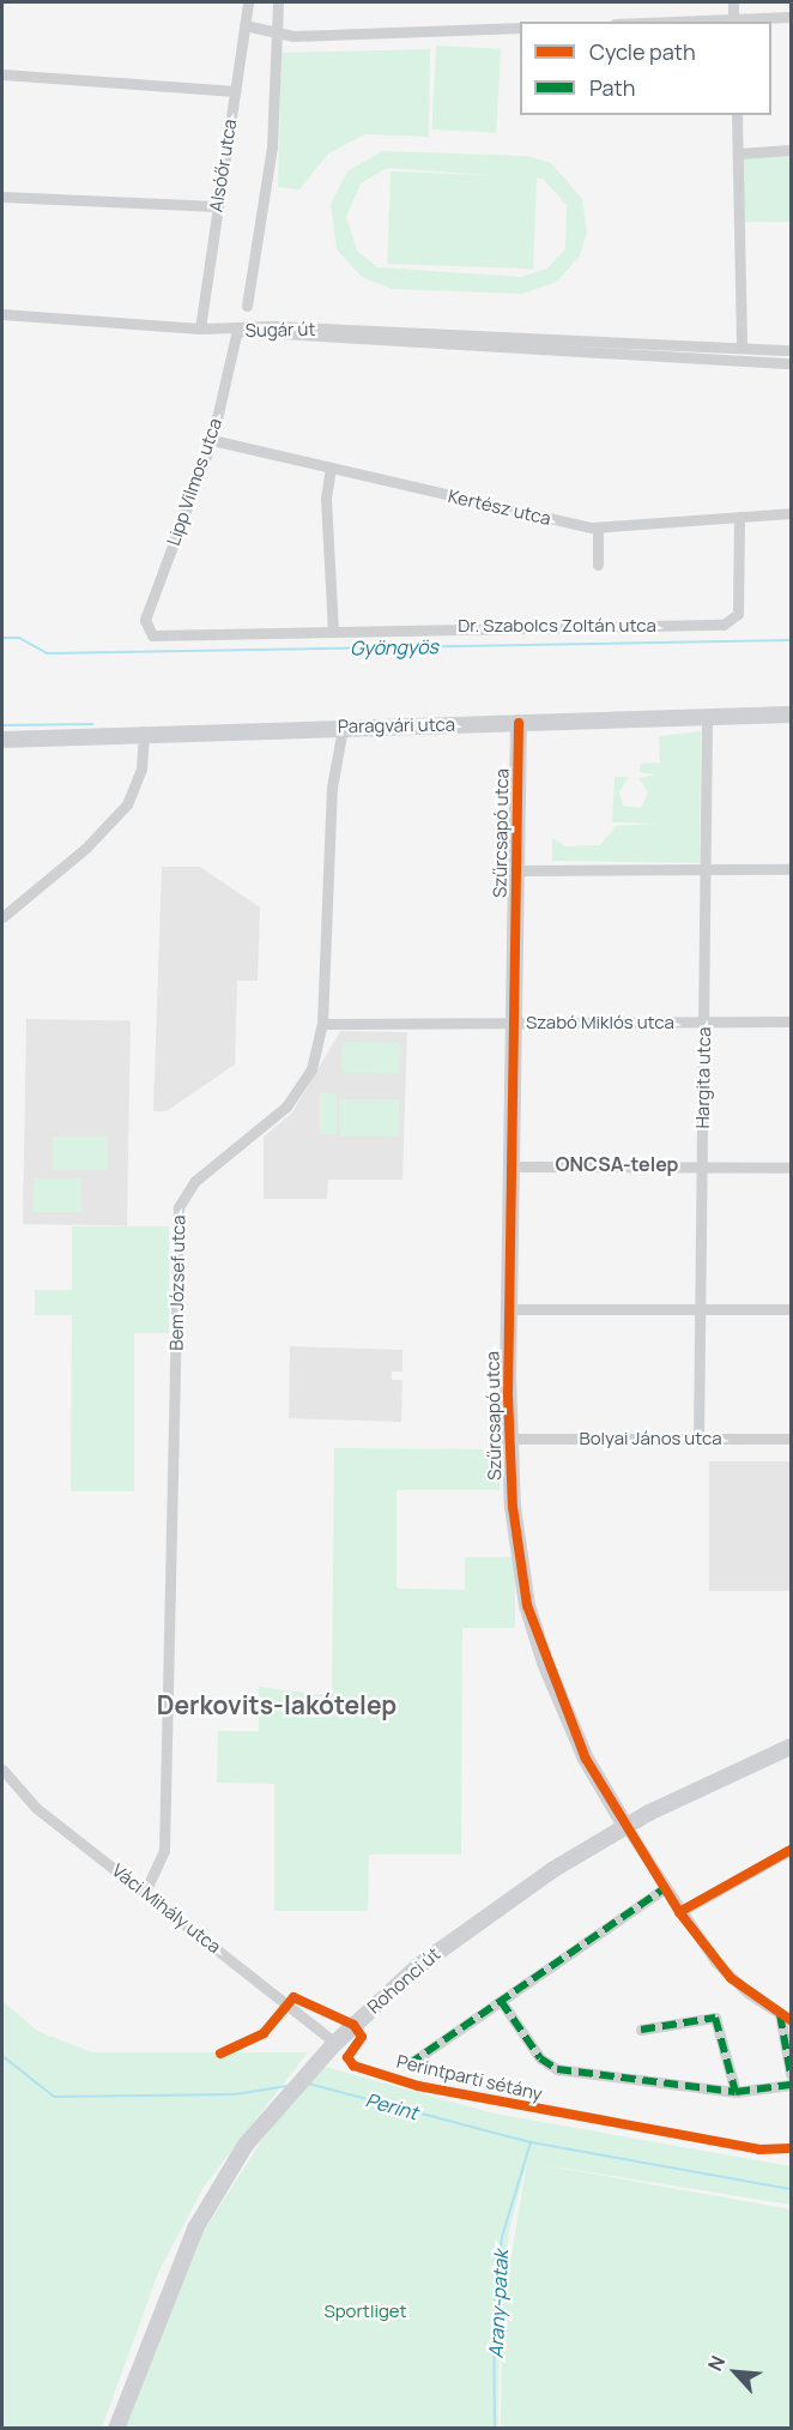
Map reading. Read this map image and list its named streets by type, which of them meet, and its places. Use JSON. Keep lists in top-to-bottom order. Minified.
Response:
{"streets":{"street":["Alsóőr utca","Sugár út","Lipp Vilmos utca","Kertész utca","Dr. Szabolcs Zoltán utca","Paragvári utca","Szűrcsapó utca","Szabó Miklós utca","Hargita utca","Bem József utca","Bolyai János utca","Váci Mihály utca","Rohonci út","Perintparti sétány"]},"crossings":[["Sugár út","Lipp Vilmos utca"],["Lipp Vilmos utca","Kertész utca"],["Lipp Vilmos utca","Dr. Szabolcs Zoltán utca"],["Kertész utca","Dr. Szabolcs Zoltán utca"],["Paragvári utca","Szűrcsapó utca"],["Paragvári utca","Hargita utca"],["Paragvári utca","Bem József utca"],["Szűrcsapó utca","Szabó Miklós utca"],["Szűrcsapó utca","Bolyai János utca"],["Szűrcsapó utca","Rohonci út"],["Szabó Miklós utca","Hargita utca"],["Szabó Miklós utca","Bem József utca"],["Hargita utca","Bolyai János utca"],["Bem József utca","Váci Mihály utca"],["Váci Mihály utca","Rohonci út"]],"districts":["ONCSA-telep","Derkovits-lakótelep"],"water":["Gyöngyös","Perint","Arany-patak"],"parks":["Sportliget"],"legend":["Cycle path","Path"],"north":"top left"}
